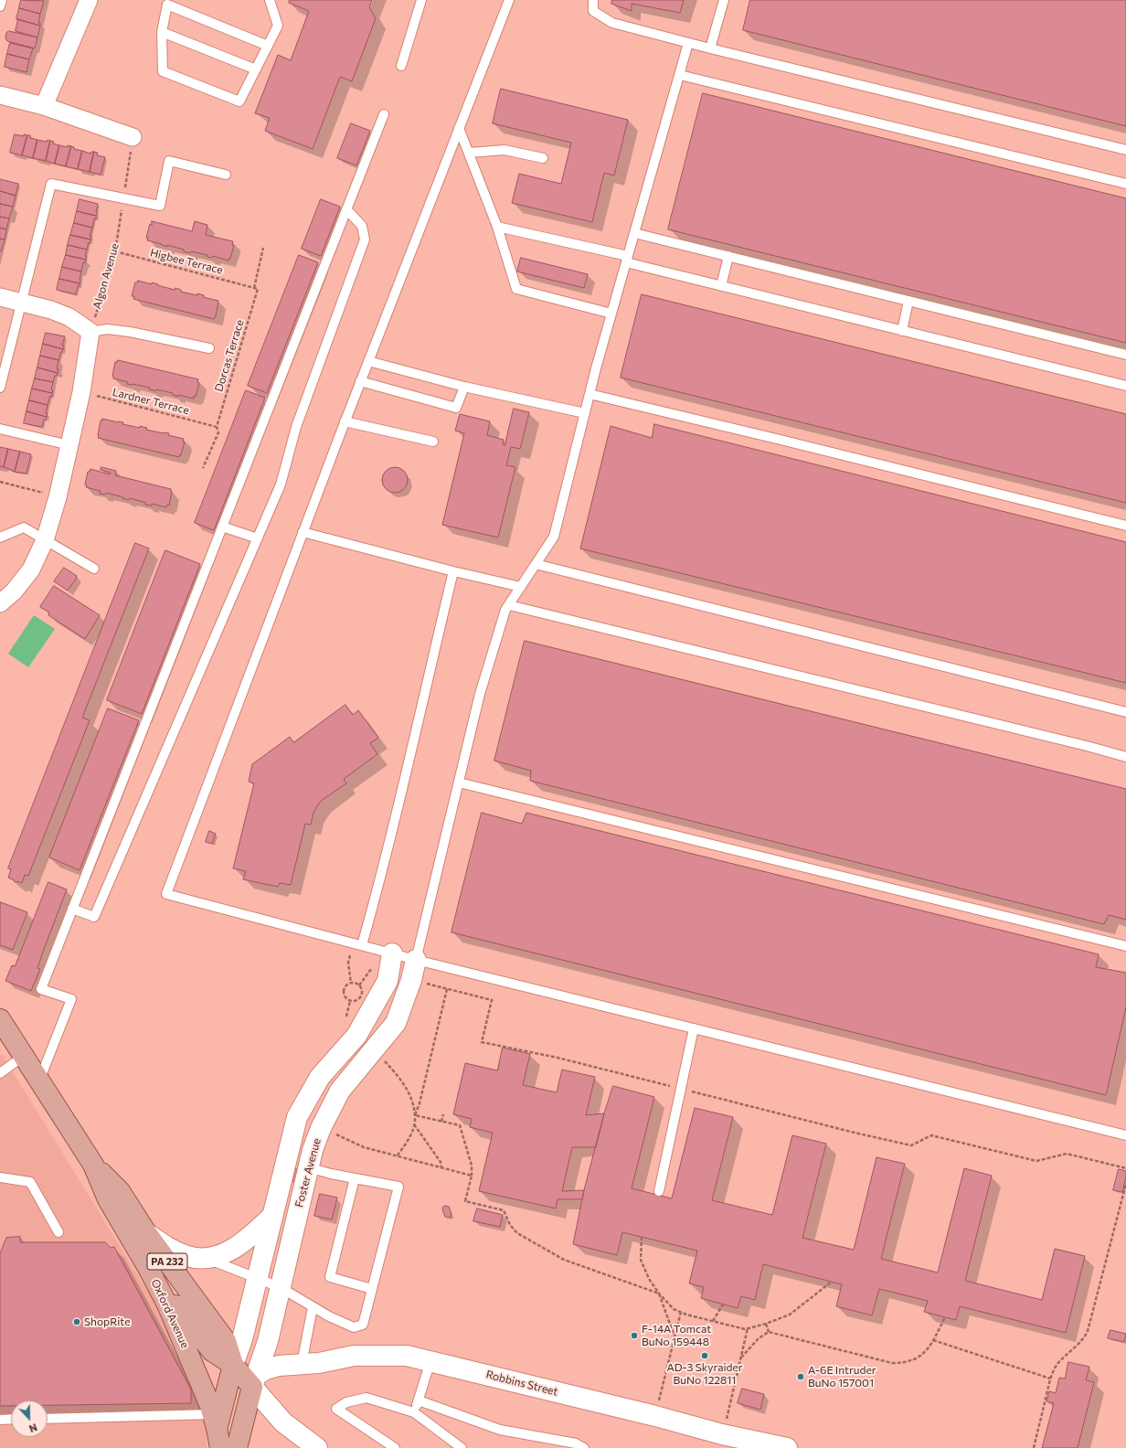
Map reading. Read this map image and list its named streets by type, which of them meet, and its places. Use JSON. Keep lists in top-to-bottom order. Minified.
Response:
{"streets":{"main road":["PA 232","Oxford Avenue"],"street":["Foster Avenue","Robbins Street"],"path":["Higbee Terrace","Algon Avenue","Dorcas Terrace","Lardner Terrace"]},"crossings":[["Higbee Terrace","Algon Avenue"],["Higbee Terrace","Dorcas Terrace"],["Dorcas Terrace","Lardner Terrace"],["Foster Avenue","Robbins Street"]],"places":["ShopRite","F-14A Tomcat BuNo 159448","AD-3 Skyraider BuNo 122811","A-6E Intruder BuNo 157001"],"north":"bottom"}
